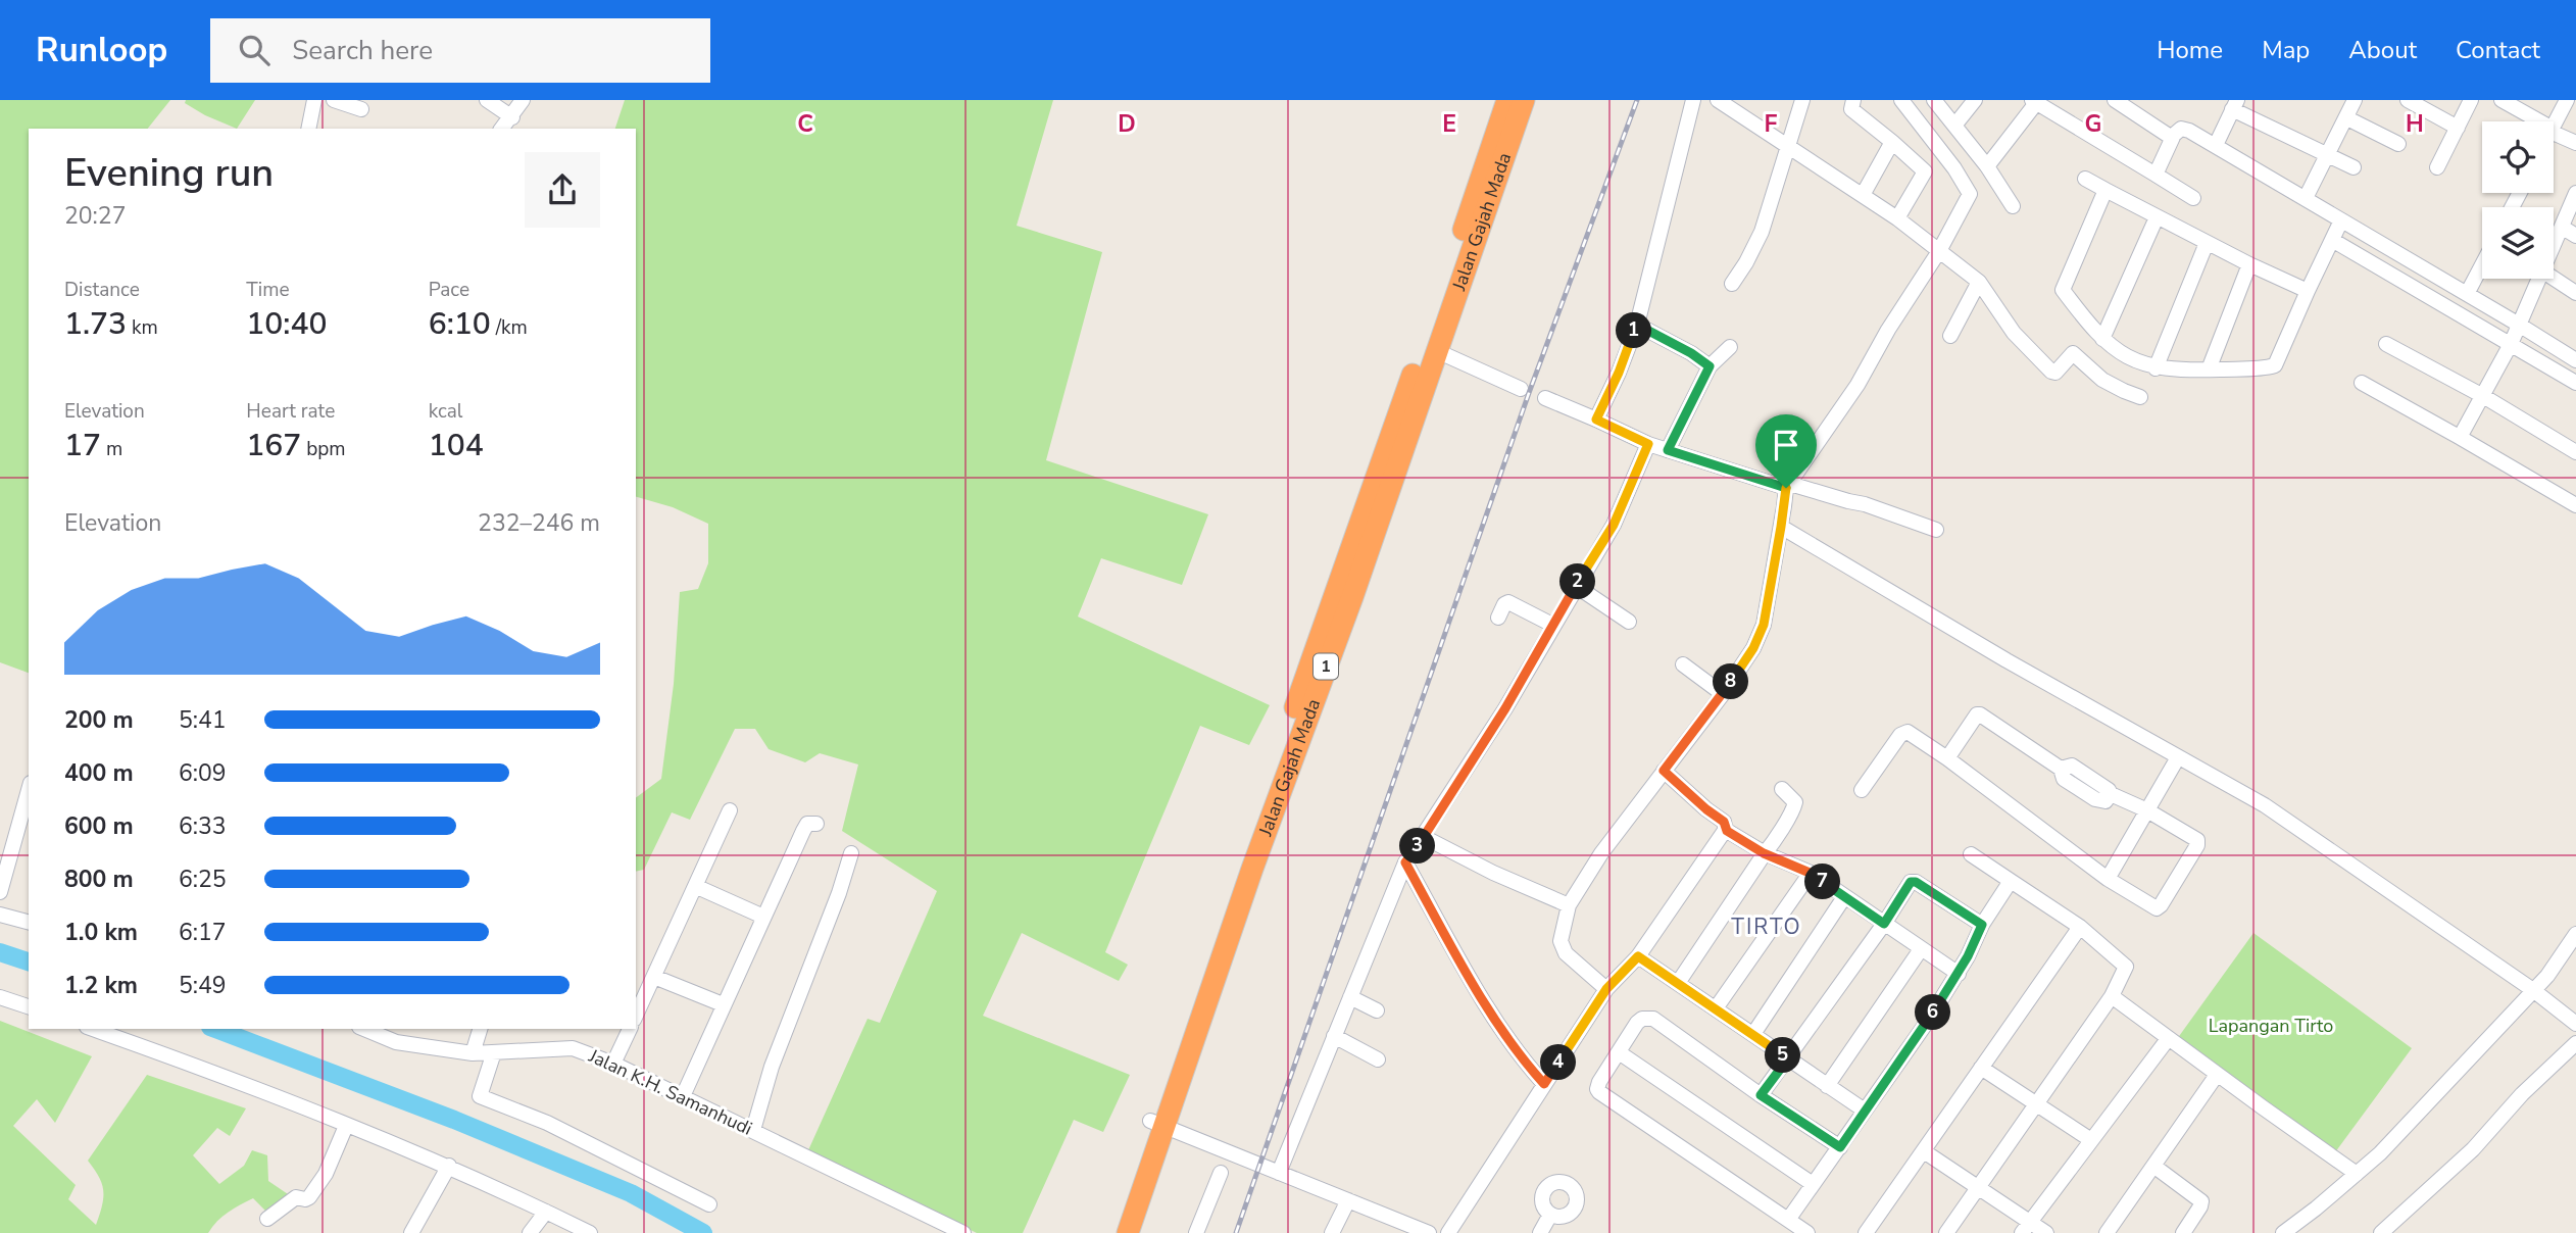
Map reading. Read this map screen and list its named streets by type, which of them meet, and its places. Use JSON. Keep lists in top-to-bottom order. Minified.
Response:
{"streets":{"highway":["Jalan Gajah Mada","1"],"street":["Jalan K.H. Samanhudi"]},"districts":["TIRTO"],"parks":["Lapangan Tirto"],"page":{"header":"Runloop","search":"Search here","nav":["Home","Map","About","Contact"],"heading":["Evening run","20:27"],"stats":[["Distance","1.73 km"],["Time","10:40"],["Pace","6:10 /km"],["Elevation","17 m"],["Heart rate","167 bpm"],["kcal","104"]],"pins":["1","2","8","3","7","6","5","4"],"chart":["Elevation","232–246 m"],"list":[{"name":"200 m","note":"5:41"},{"name":"400 m","note":"6:09"},{"name":"600 m","note":"6:33"},{"name":"800 m","note":"6:25"},{"name":"1.0 km","note":"6:17"},{"name":"1.2 km","note":"5:49"}]},"grid":{"columns":["C","D","E","F","G","H"]}}
